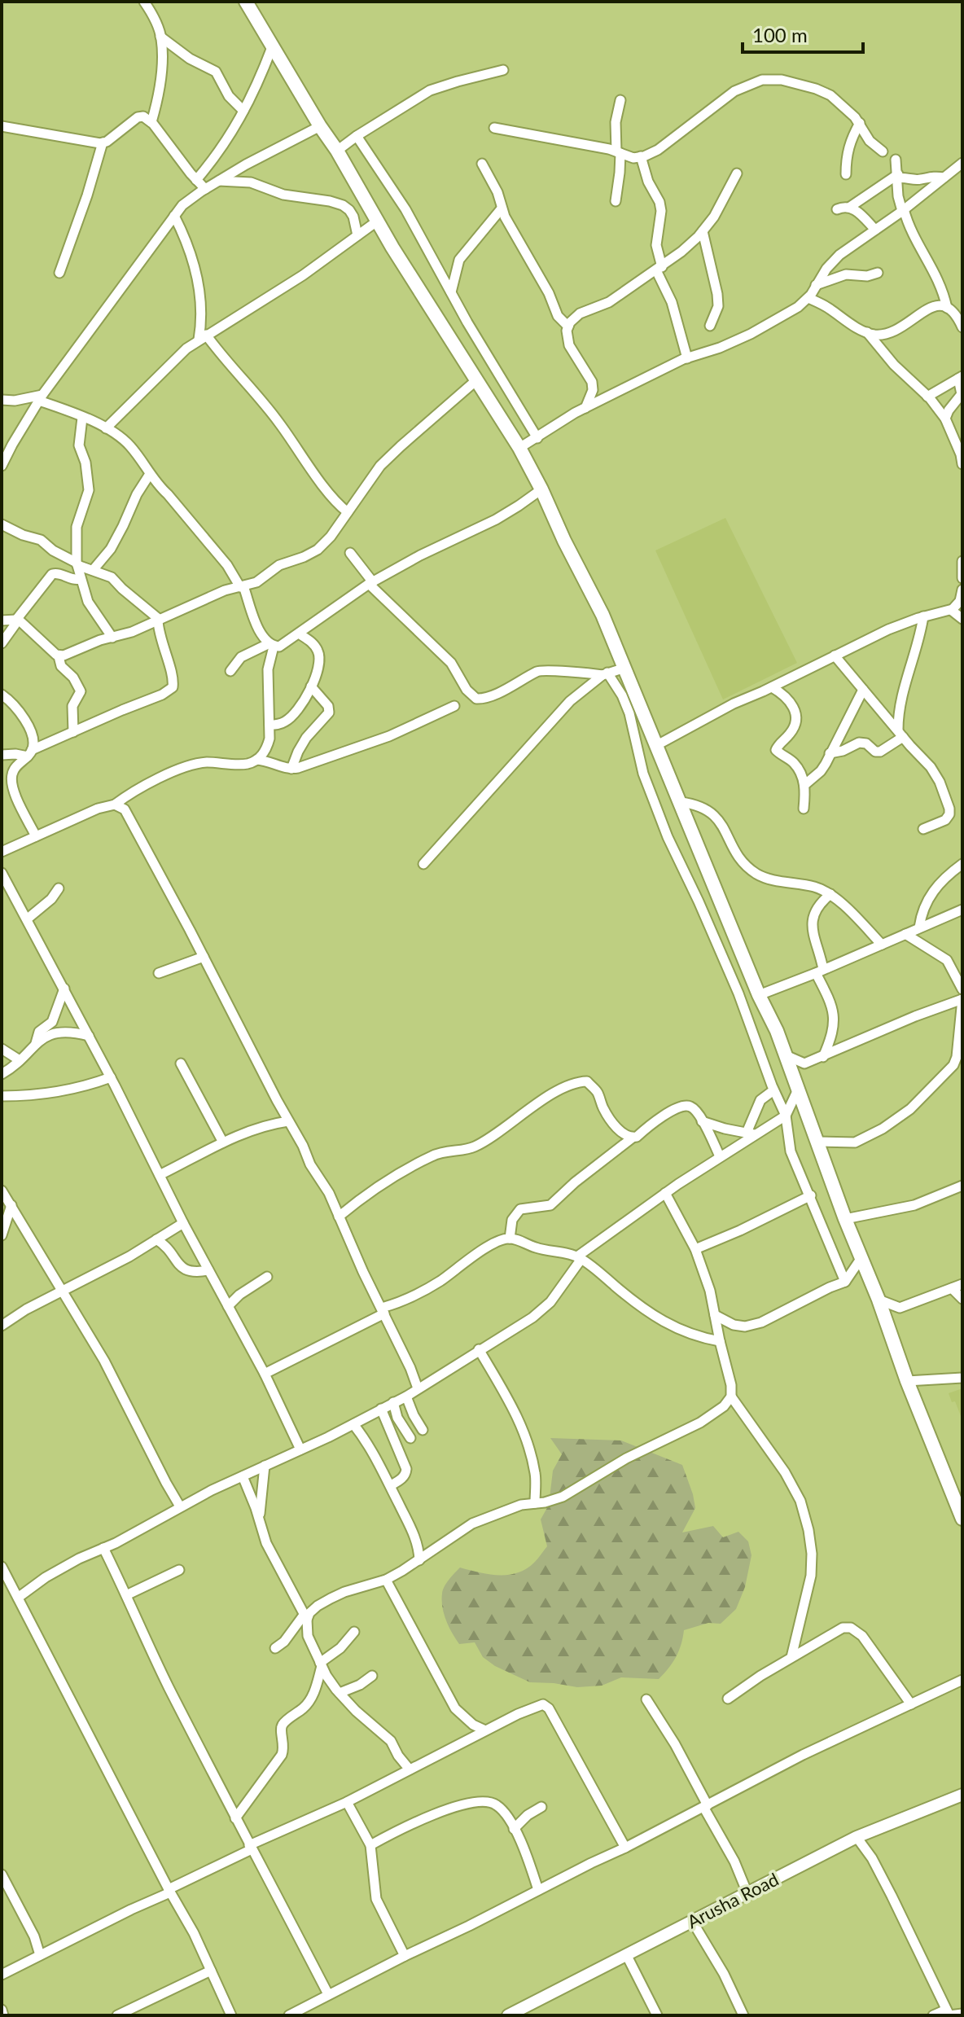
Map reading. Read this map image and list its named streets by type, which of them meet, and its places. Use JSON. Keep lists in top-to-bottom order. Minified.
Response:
{"streets":{"main road":["Arusha Road"]},"scale_bar":"100 m"}
